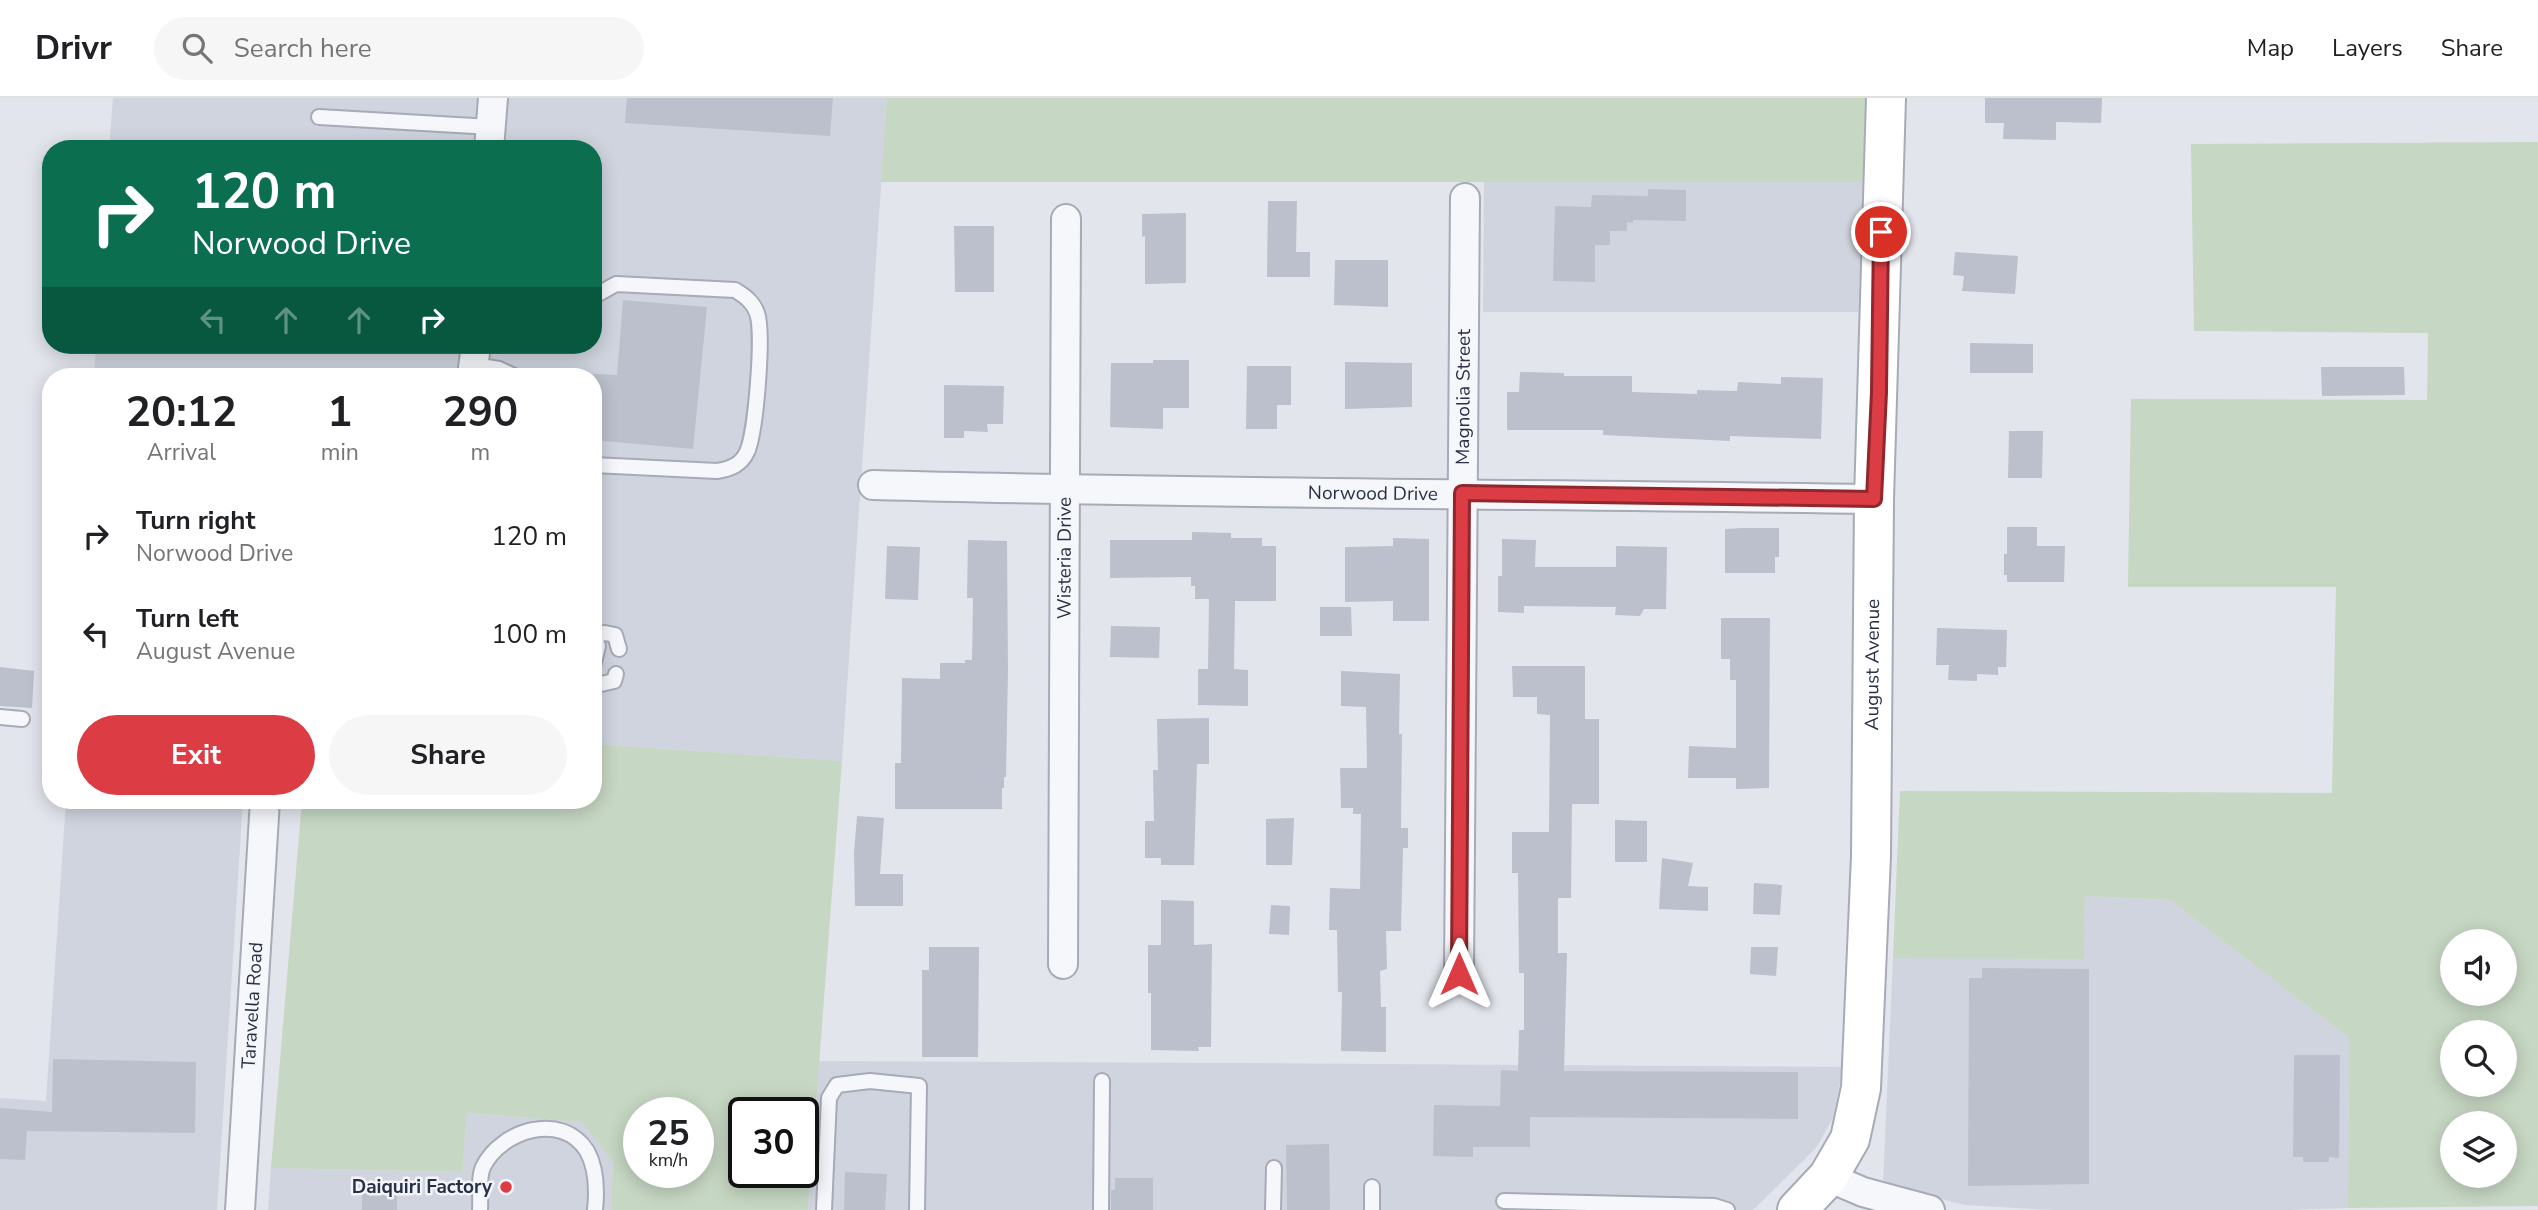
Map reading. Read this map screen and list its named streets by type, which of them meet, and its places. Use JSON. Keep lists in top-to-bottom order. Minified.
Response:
{"streets":{"street":["Magnolia Street","Norwood Drive","Wisteria Drive","August Avenue","Taravella Road"]},"crossings":[["Magnolia Street","Norwood Drive"],["Norwood Drive","Wisteria Drive"],["Norwood Drive","August Avenue"]],"places":["Daiquiri Factory"],"page":{"header":"Drivr","search":"Search here","nav":["Map","Layers","Share"],"turn":["120 m","Norwood Drive"],"eta":["20:12","Arrival","1","min","290","m"],"list":[{"name":"Turn right","note":"Norwood Drive","value":"120 m"},{"name":"Turn left","note":"August Avenue","value":"100 m"}],"buttons":["Exit","Share"],"speed":"25 km/h","limit":"30"}}
